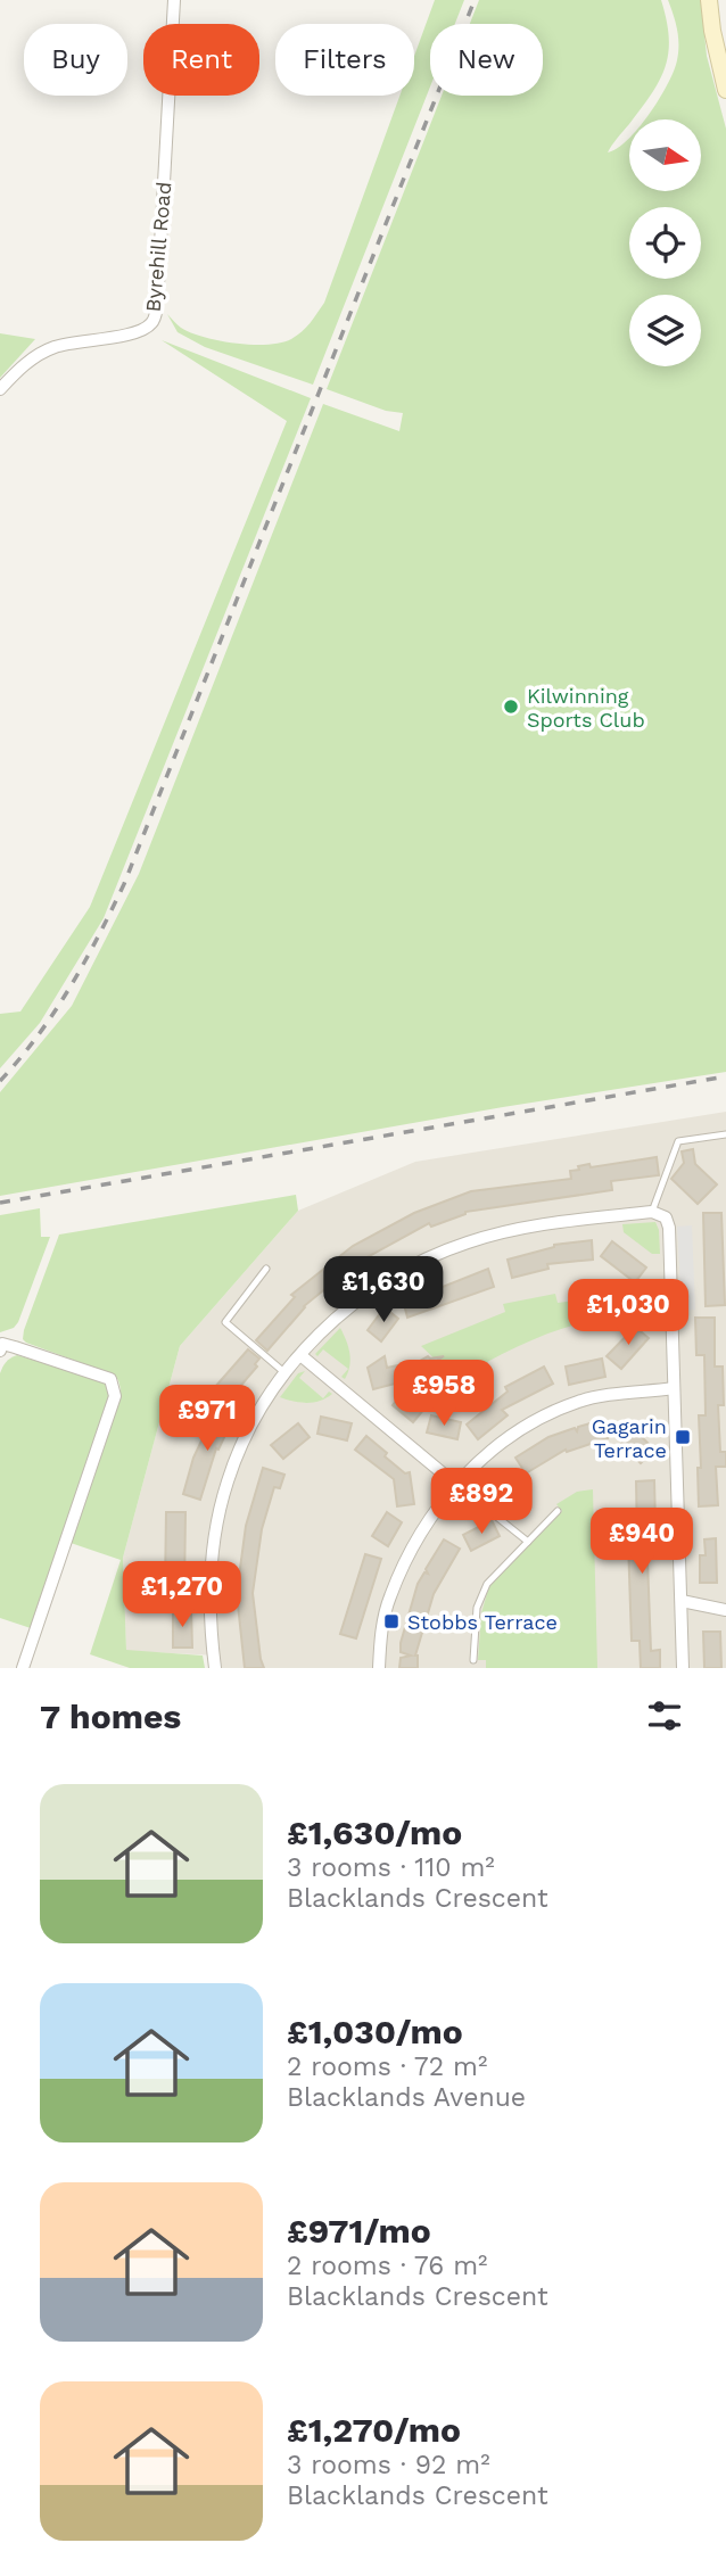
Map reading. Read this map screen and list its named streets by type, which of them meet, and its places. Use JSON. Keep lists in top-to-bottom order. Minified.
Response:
{"streets":{"street":["Byrehill Road"]},"places":{"other":["Kilwinning Sports Club"],"transit":["Gagarin Terrace","Stobbs Terrace"]},"north":"right","page":{"chip":["Buy","Rent","Filters","New"],"price":["£1,630","£1,030","£958","£971","£892","£940","£1,270"],"heading":"7 homes","list":[{"name":"£1,630/mo","note":"3 rooms · 110 m² · Blacklands Crescent"},{"name":"£1,030/mo","note":"2 rooms · 72 m² · Blacklands Avenue"},{"name":"£971/mo","note":"2 rooms · 76 m² · Blacklands Crescent"},{"name":"£1,270/mo","note":"3 rooms · 92 m² · Blacklands Crescent"}]}}
